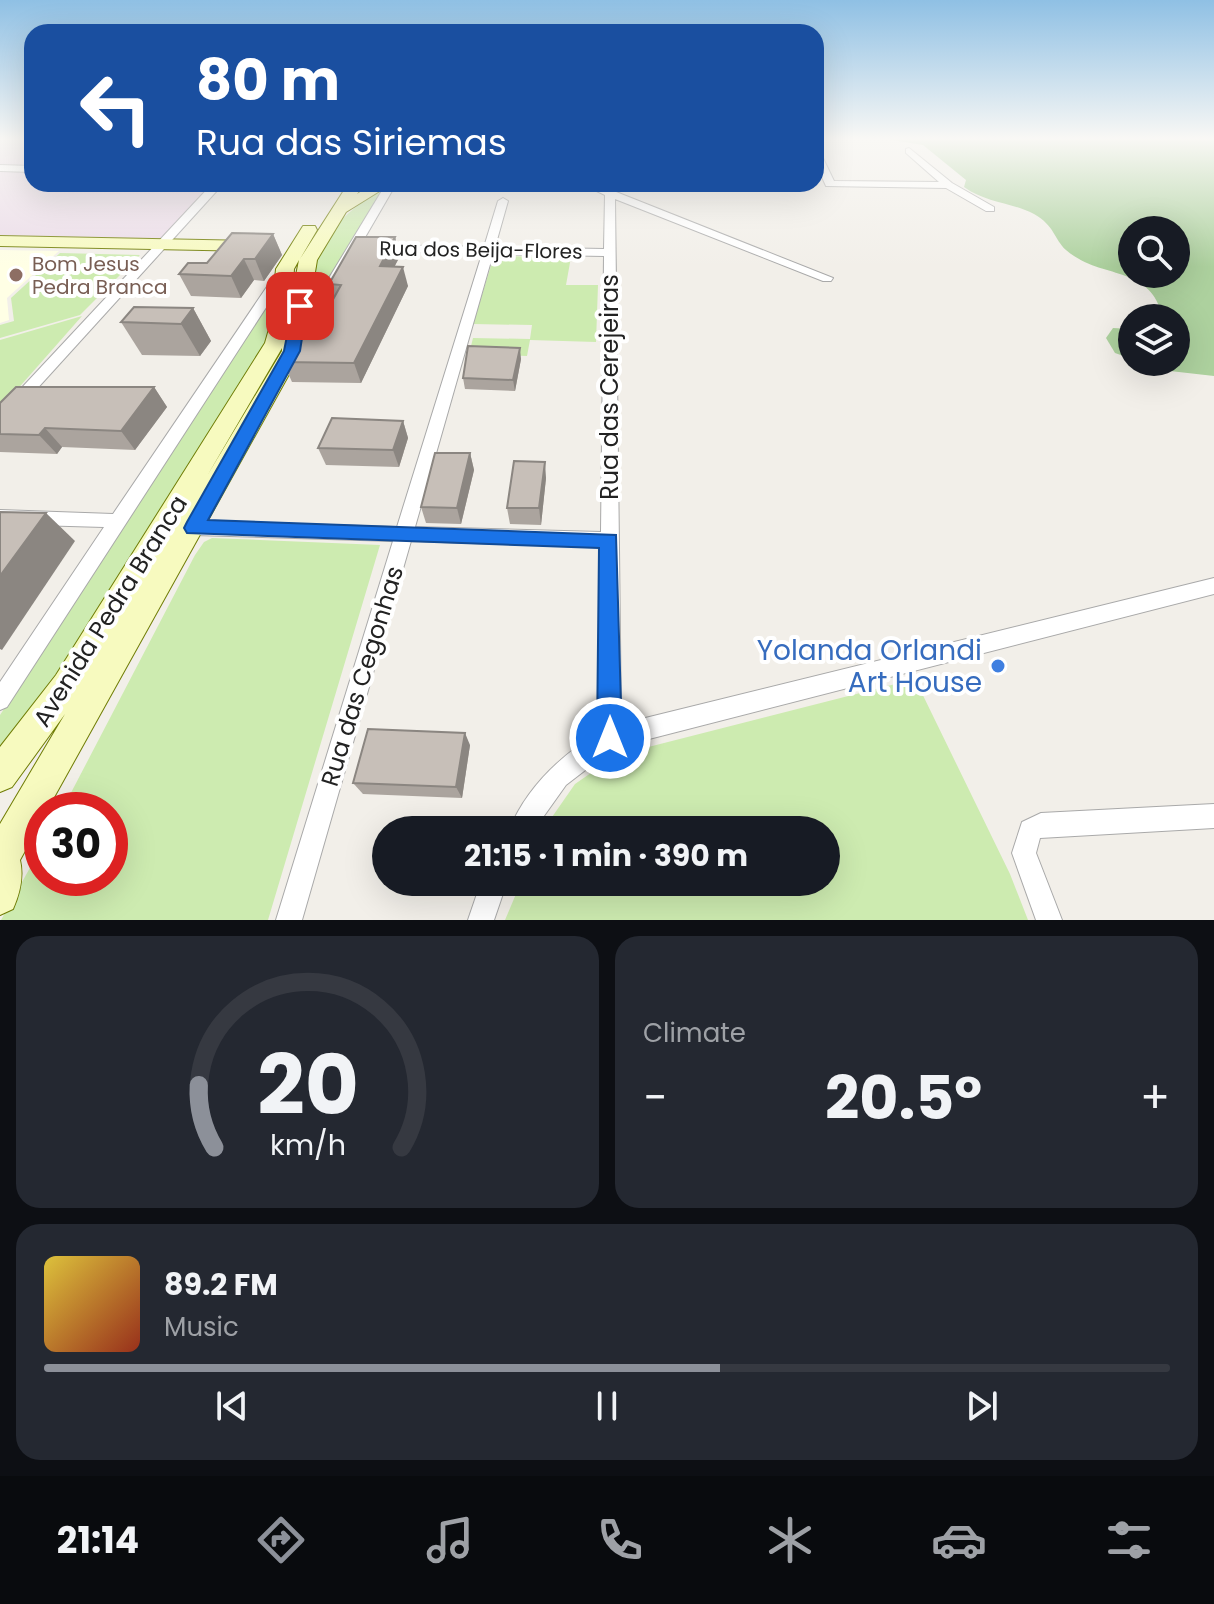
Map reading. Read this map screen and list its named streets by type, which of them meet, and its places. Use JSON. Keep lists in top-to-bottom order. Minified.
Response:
{"streets":{"main road":["Avenida Pedra Branca"],"street":["Rua dos Beija-Flores","Rua das Cerejeiras","Rua das Cegonhas"]},"crossings":[["Rua dos Beija-Flores","Rua das Cerejeiras"],["Rua dos Beija-Flores","Rua das Cegonhas"]],"places":["Bom Jesus Pedra Branca","Yolanda Orlandi Art House"],"page":{"turn":["80 m","Rua das Siriemas"],"limit":"30","trip":"21:15 · 1 min · 390 m","tile":"Climate","heat":["−","20.5°","+"],"song":["89.2 FM","Music"],"tabs":"21:14","gauge":["20","km/h"]}}
